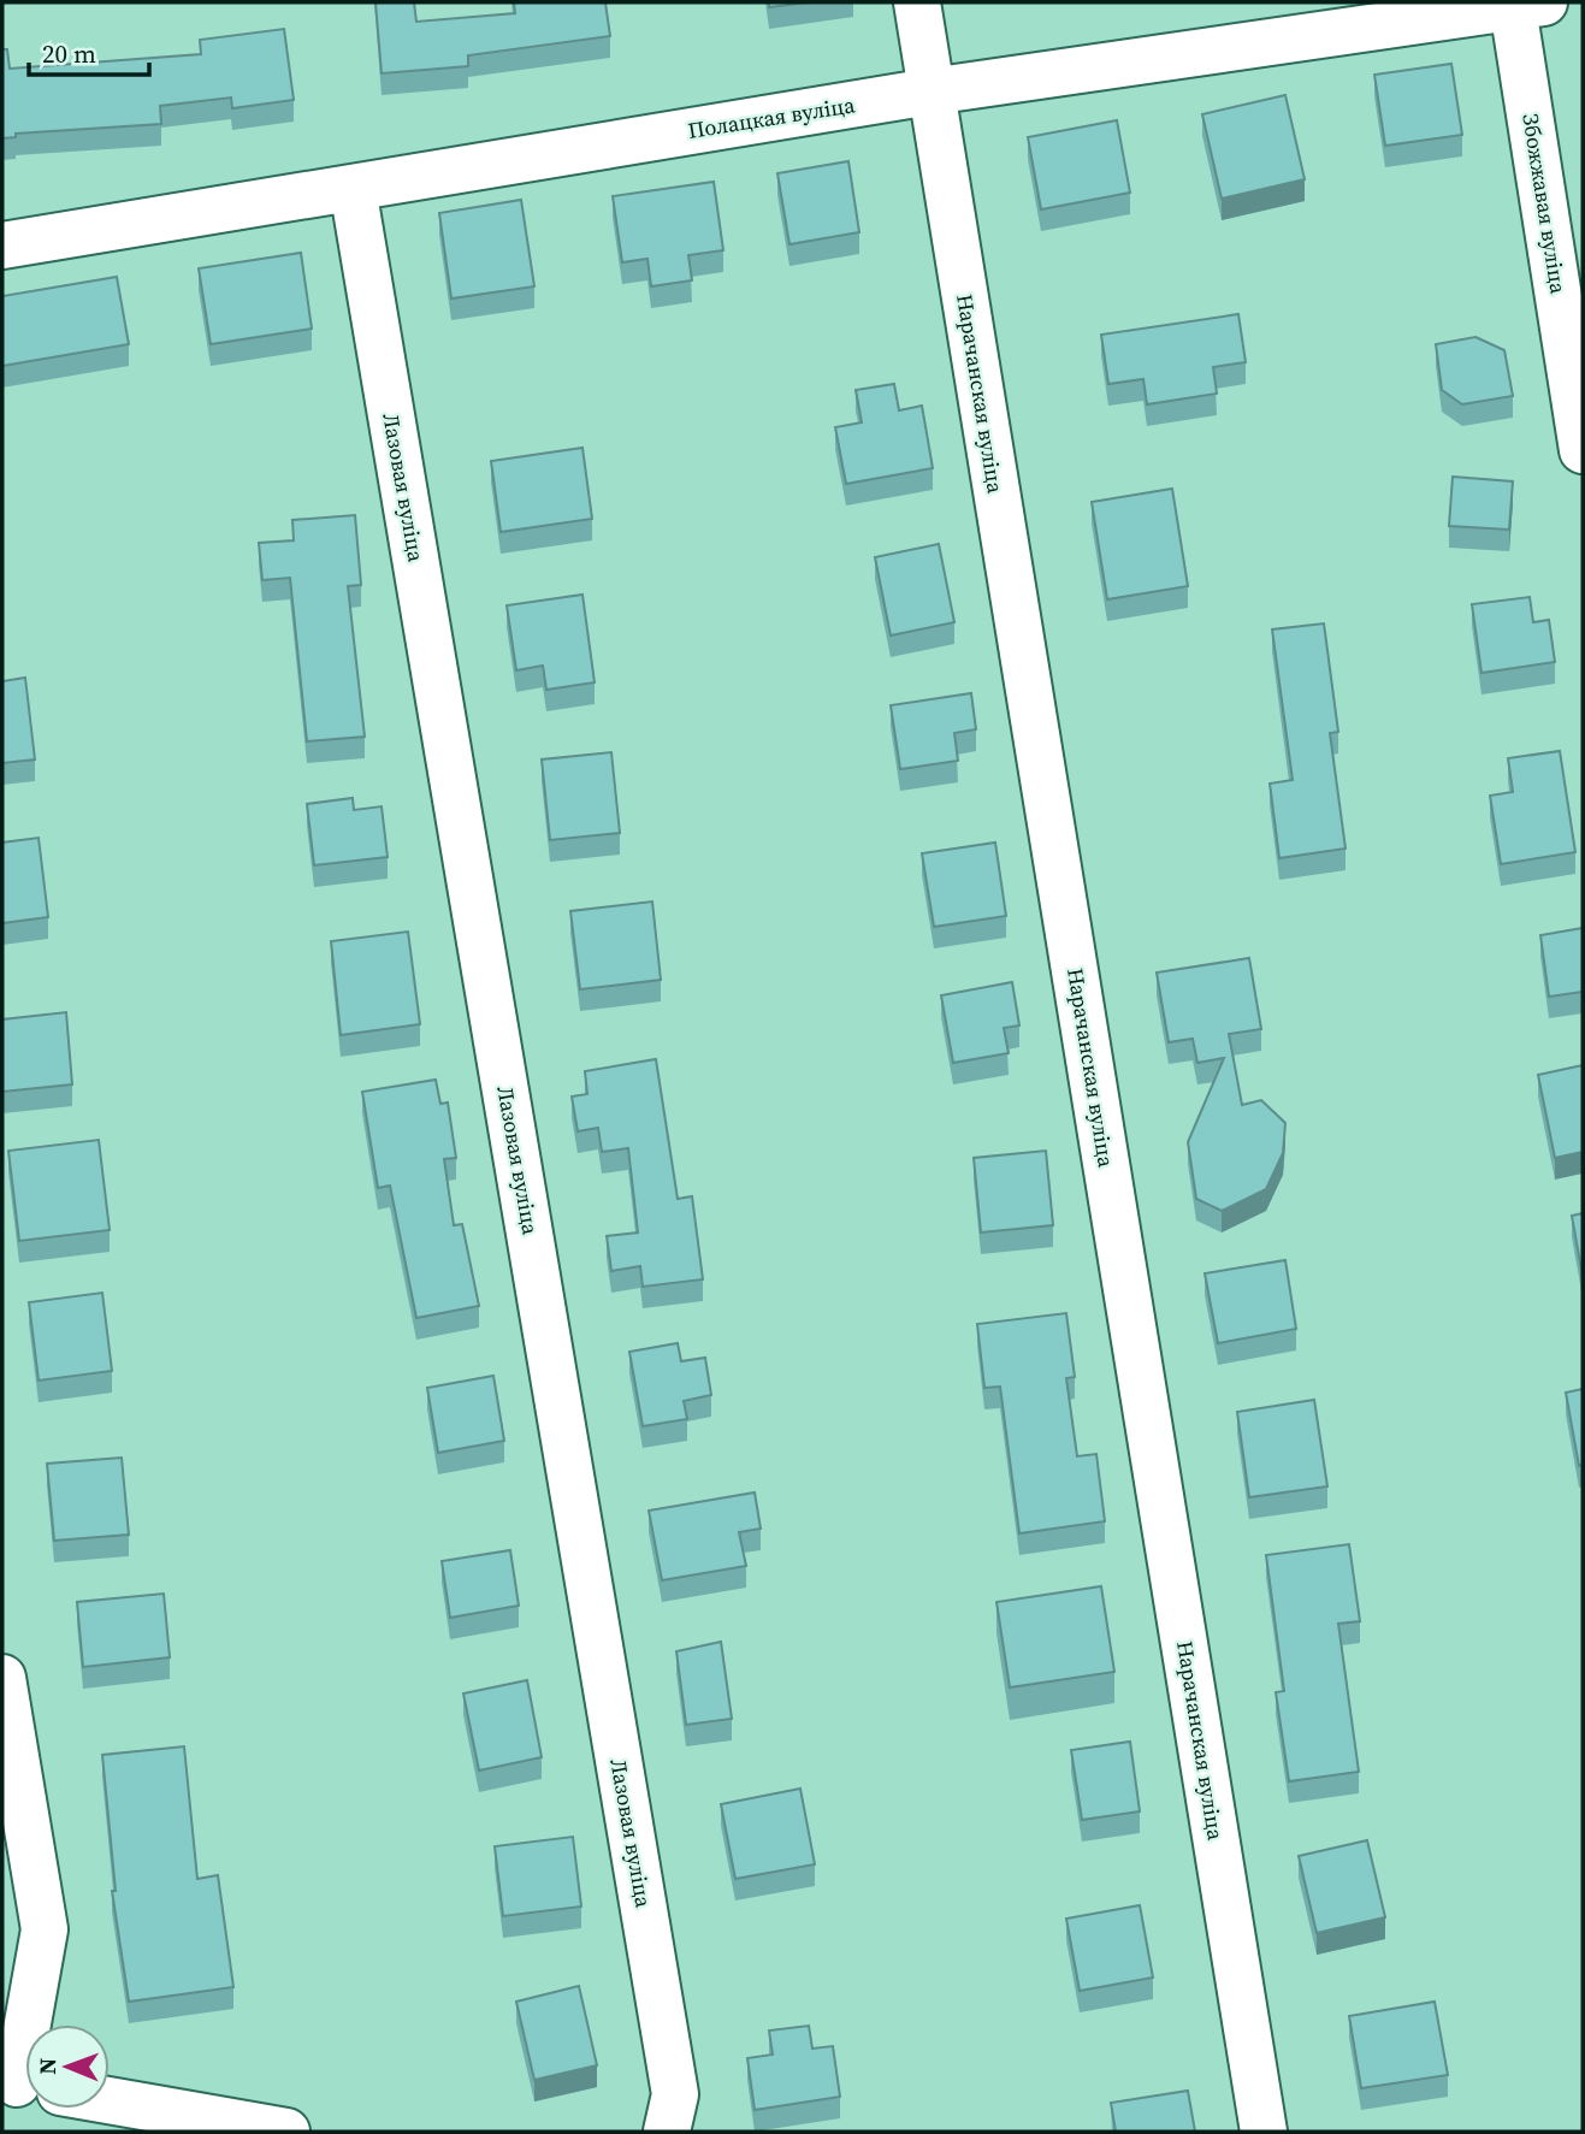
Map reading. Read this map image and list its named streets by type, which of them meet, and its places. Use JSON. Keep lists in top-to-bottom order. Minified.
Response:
{"streets":{"street":["Полацкая вуліца","Збожжавая вуліца","Нарачанская вуліца","Лазовая вуліца"]},"crossings":[["Полацкая вуліца","Збожжавая вуліца"],["Полацкая вуліца","Нарачанская вуліца"],["Полацкая вуліца","Лазовая вуліца"]],"scale_bar":"20 m","north":"left"}
